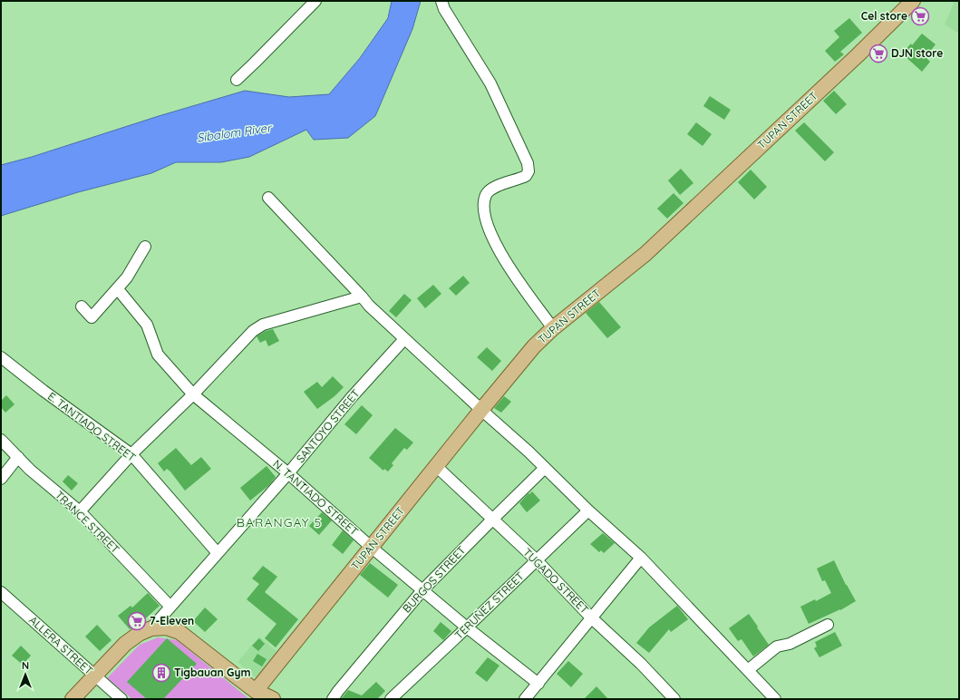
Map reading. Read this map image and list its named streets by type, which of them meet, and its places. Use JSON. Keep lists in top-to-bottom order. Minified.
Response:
{"streets":{"main road":["TUPAN STREET"],"street":["SANTOYO STREET","E. TANTIADO STREET","N. TANTIADO STREET","TRANCE STREET","BURGOS STREET","TUGADO STREET","TERUÑEZ STREET","ALLERA STREET"]},"crossings":[["TUPAN STREET","N. TANTIADO STREET"],["TUPAN STREET","TUGADO STREET"],["SANTOYO STREET","E. TANTIADO STREET"],["SANTOYO STREET","N. TANTIADO STREET"],["SANTOYO STREET","TRANCE STREET"],["N. TANTIADO STREET","BURGOS STREET"],["N. TANTIADO STREET","TERUÑEZ STREET"],["BURGOS STREET","TUGADO STREET"],["TUGADO STREET","TERUÑEZ STREET"]],"districts":["BARANGAY 5"],"water":["Sibalom River"],"places":{"supermarket":["Cel store","DJN store","7-Eleven"],"building":["Tigbauan Gym"]},"north":"top"}
